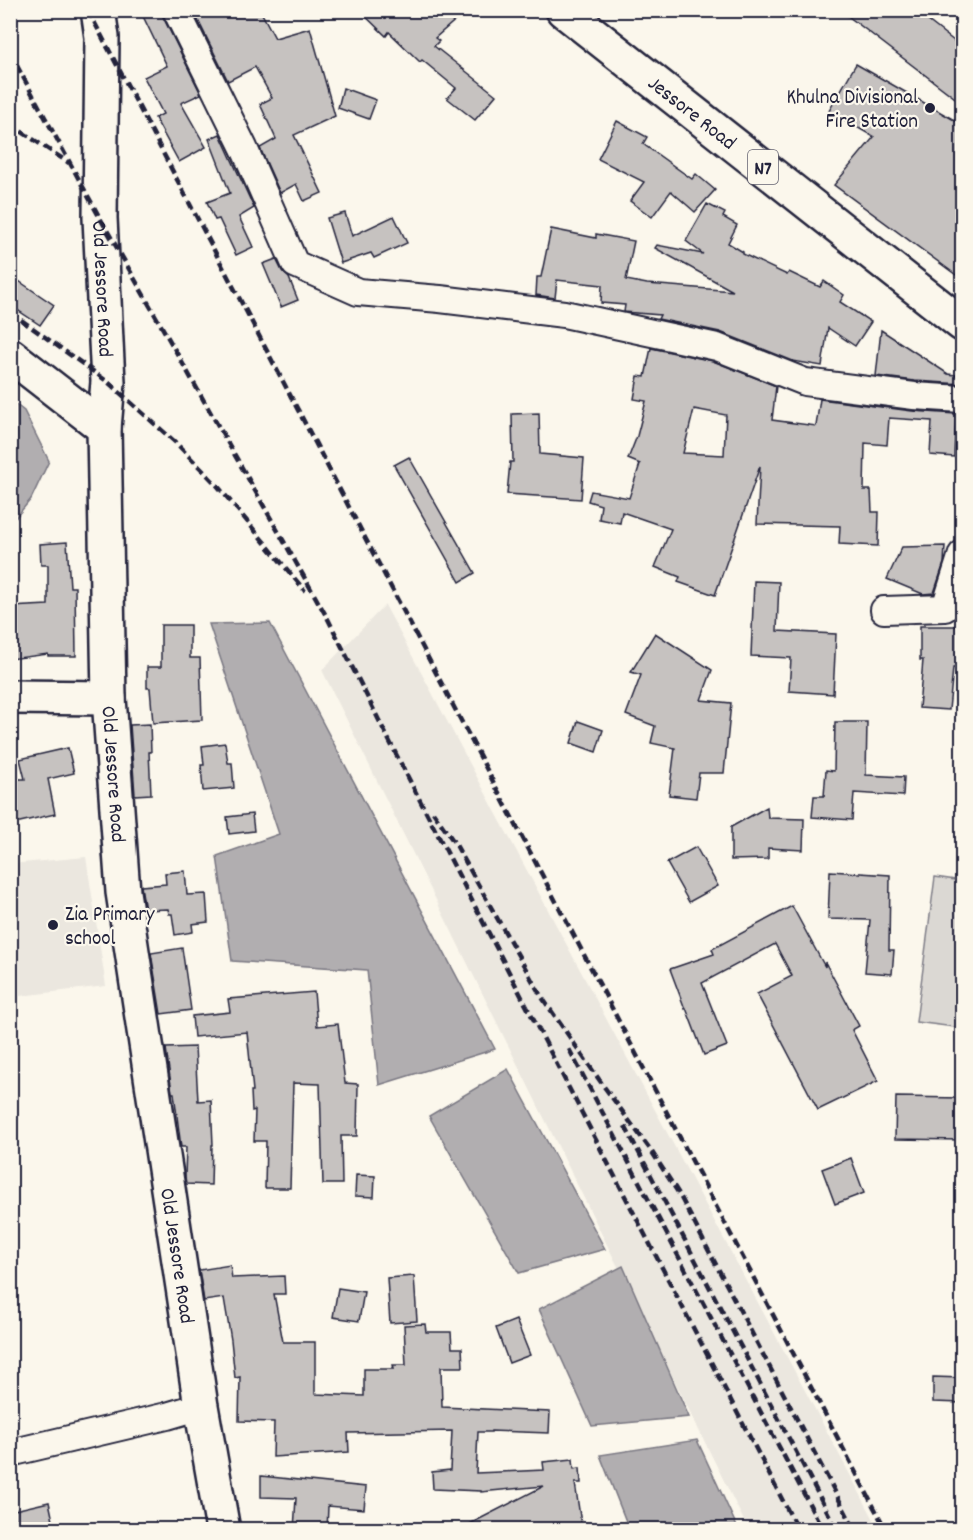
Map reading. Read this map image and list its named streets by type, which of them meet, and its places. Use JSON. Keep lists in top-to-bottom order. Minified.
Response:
{"streets":{"main road":["Jessore Road","N7","Old Jessore Road"]},"places":["Khulna Divisional Fire Station","Zia Primary school"]}
